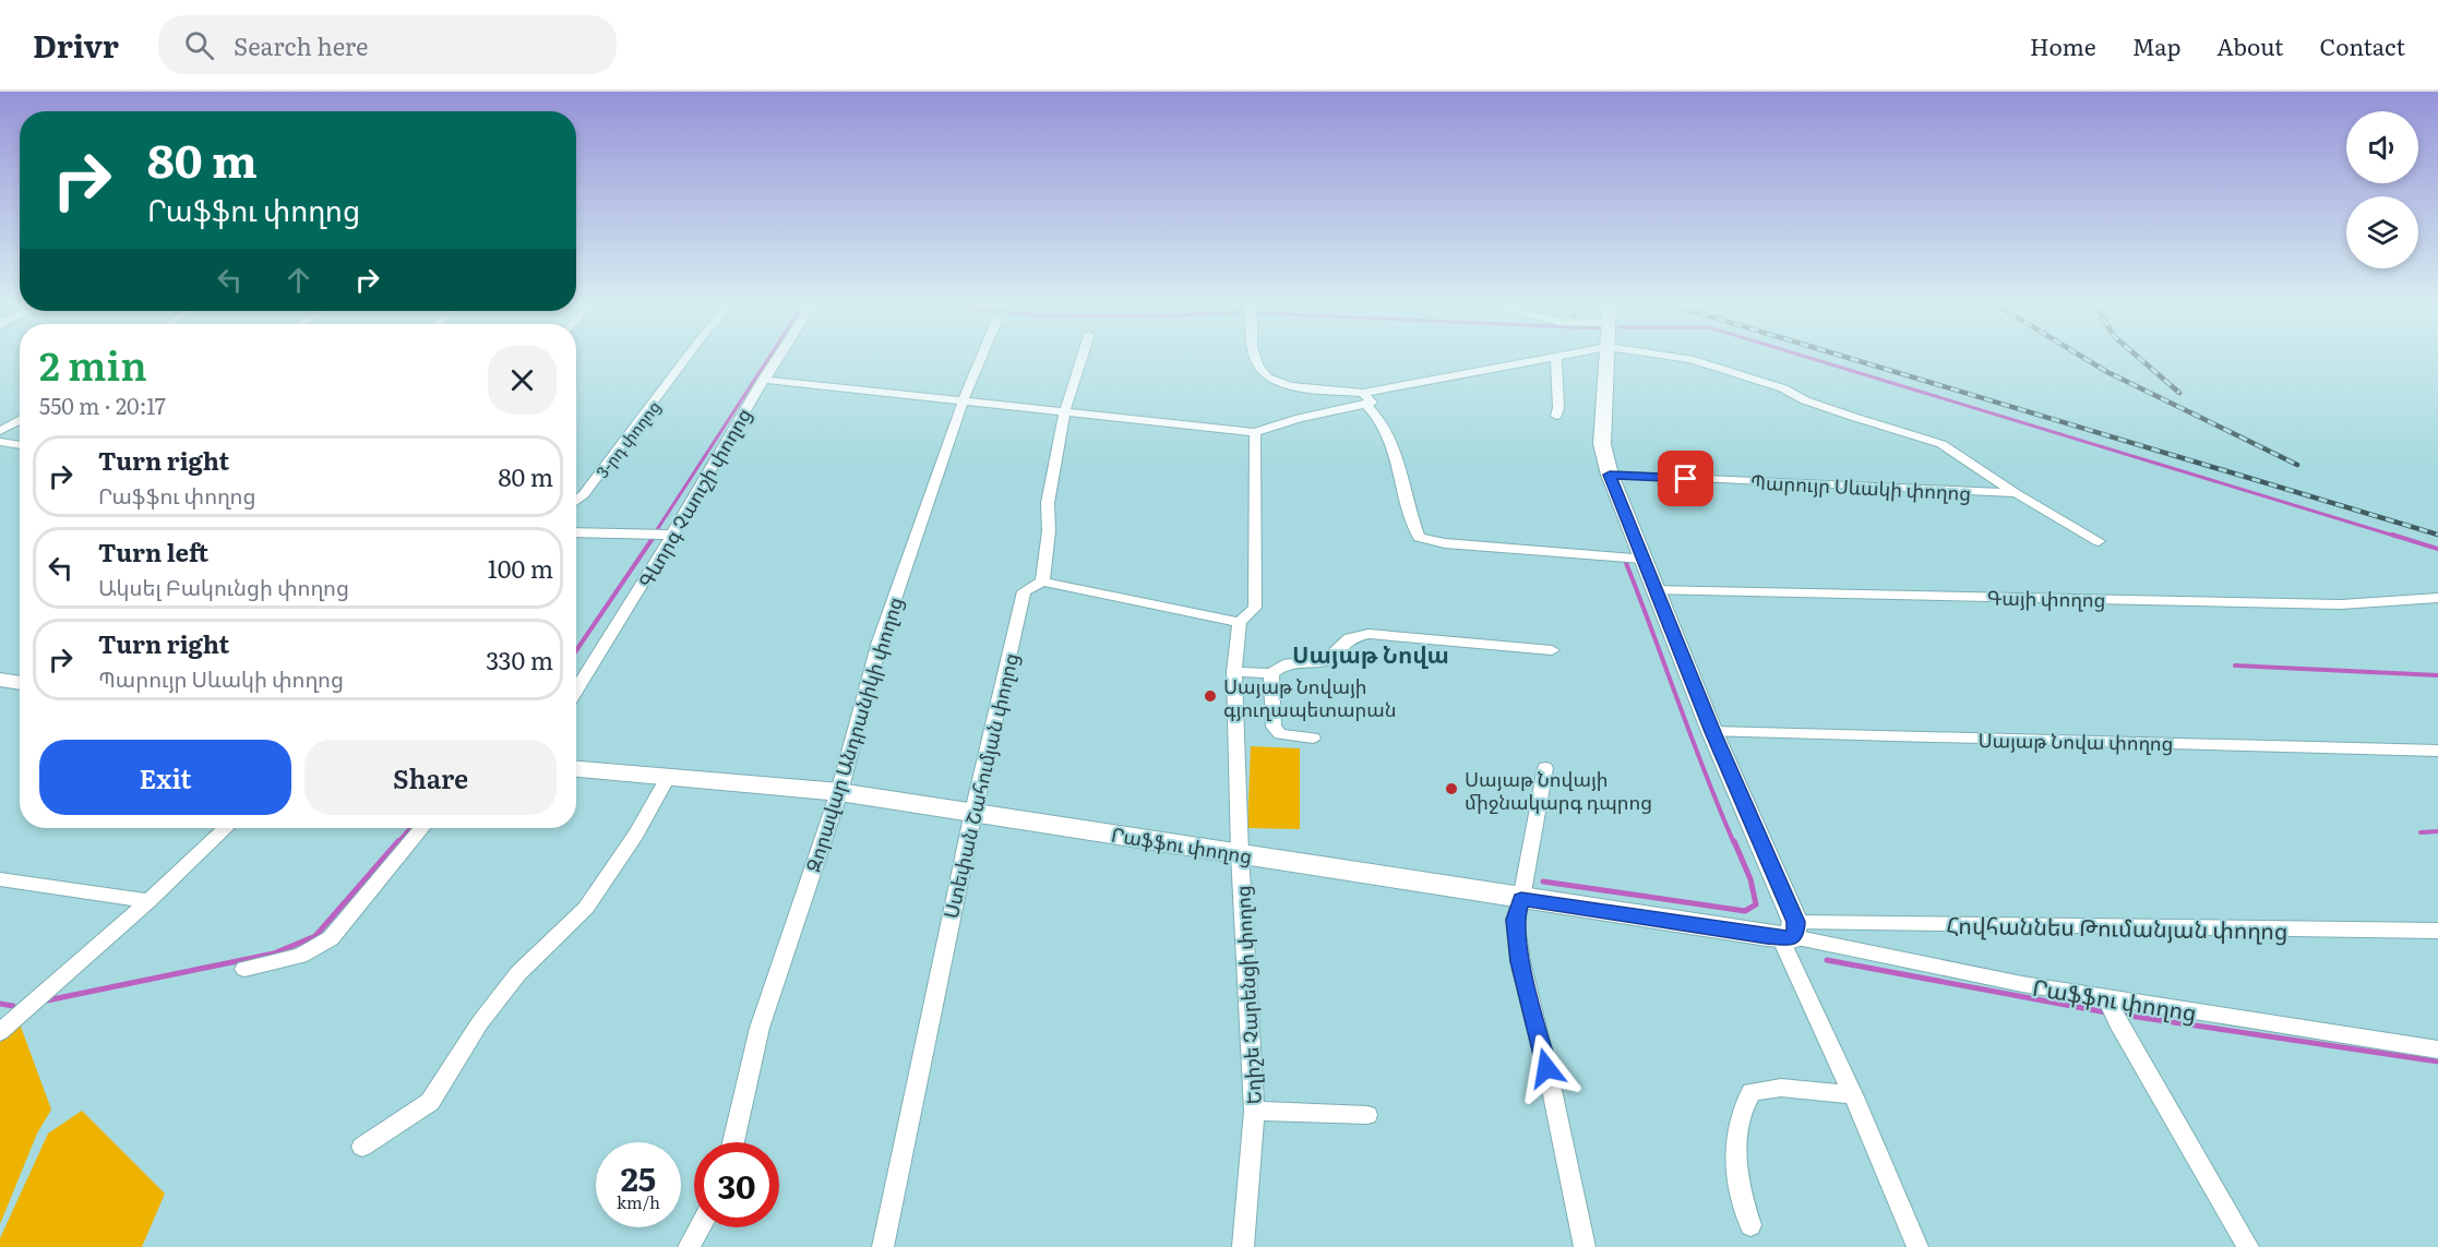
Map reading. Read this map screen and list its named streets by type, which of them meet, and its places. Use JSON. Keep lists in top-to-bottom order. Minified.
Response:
{"streets":{"main road":["Րաֆֆու փողոց"],"street":["3-րդ փողոց","Պարույր Սևակի փողոց","Գևորգ Չաուշի փողոց","Գայի փողոց","Զորավար Անդրանիկի փողոց","Սայաթ Նովա փողոց","Ստեփան Շահումյան փողոց","Հովհաննես Թումանյան փողոց","Եղիշե Չարենցի փողոց"]},"crossings":[["Զորավար Անդրանիկի փողոց","Րաֆֆու փողոց"],["Ստեփան Շահումյան փողոց","Րաֆֆու փողոց"],["Րաֆֆու փողոց","Հովհաննես Թումանյան փողոց"],["Րաֆֆու փողոց","Եղիշե Չարենցի փողոց"]],"districts":["Սայաթ Նովա"],"places":["Սայաթ Նովայի գյուղապետարան","Սայաթ Նովայի միջնակարգ դպրոց"],"page":{"header":"Drivr","search":"Search here","nav":["Home","Map","About","Contact"],"turn":["80 m","Րաֆֆու փողոց"],"heading":["2 min","550 m · 20:17"],"list":[{"name":"Turn right","note":"Րաֆֆու փողոց","value":"80 m"},{"name":"Turn left","note":"Ակսել Բակունցի փողոց","value":"100 m"},{"name":"Turn right","note":"Պարույր Սևակի փողոց","value":"330 m"}],"buttons":["Exit","Share"],"speed":"25 km/h","limit":"30"}}
